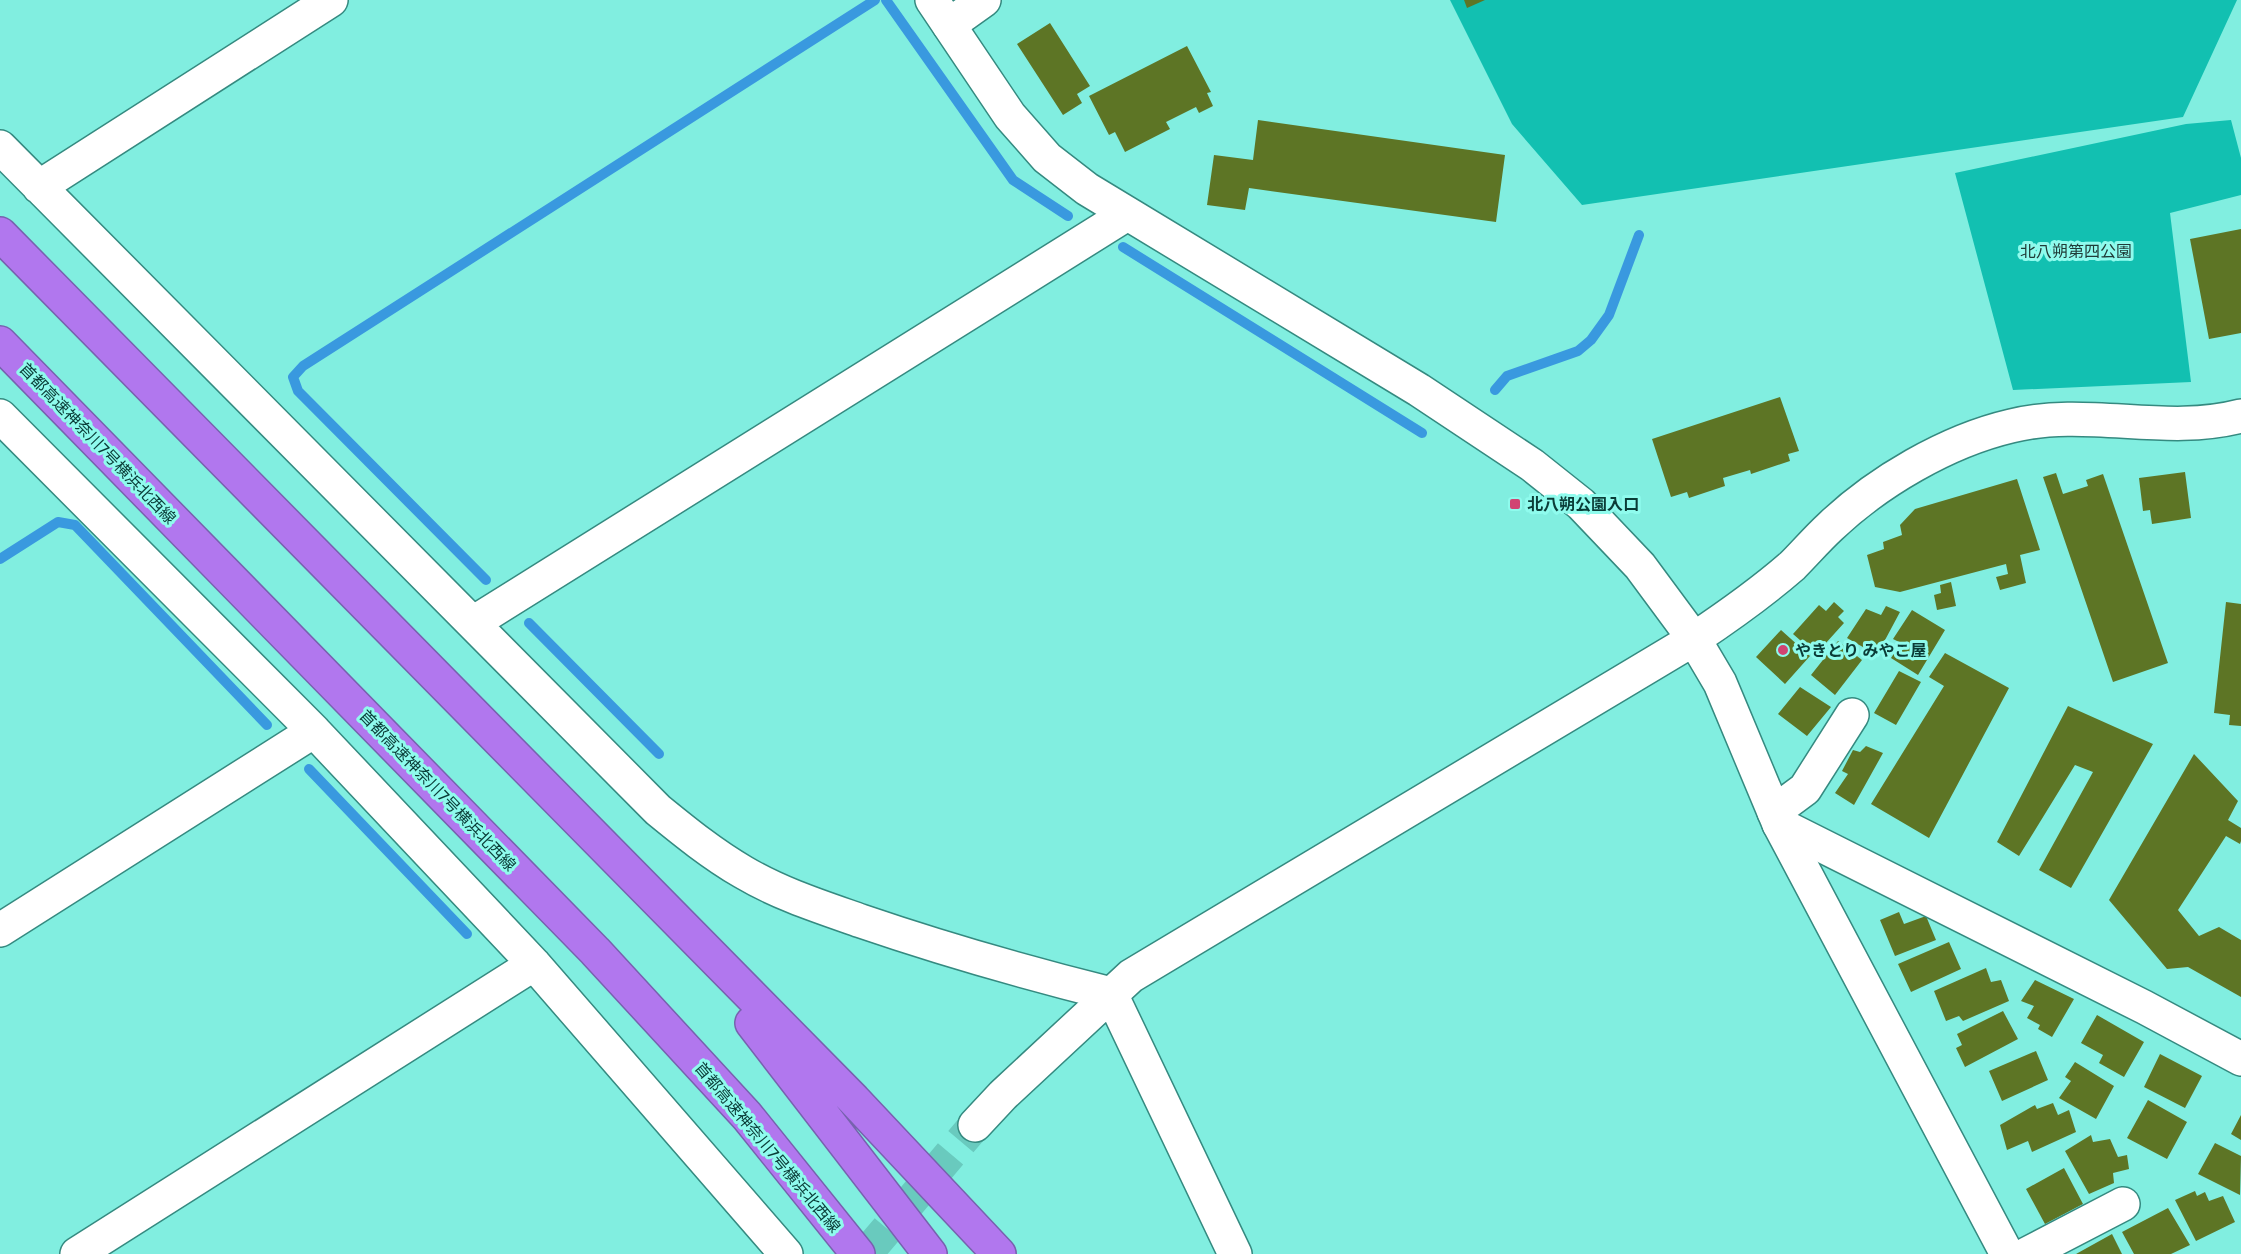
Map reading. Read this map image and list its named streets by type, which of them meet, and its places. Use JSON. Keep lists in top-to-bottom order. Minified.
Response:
{"streets":{"highway":["首都高速神奈川7号横浜北西線"]},"parks":["北八朔第四公園"],"places":{"transit":["北八朔公園入口"],"other":["やきとり みやこ屋"]}}
